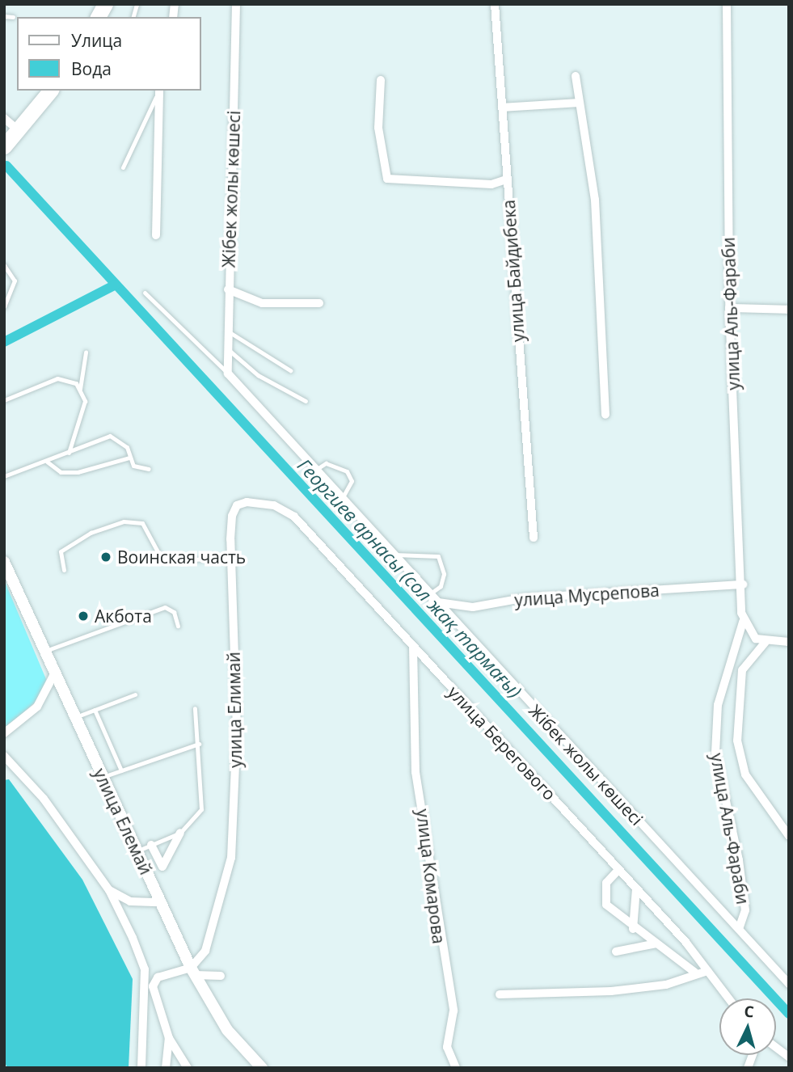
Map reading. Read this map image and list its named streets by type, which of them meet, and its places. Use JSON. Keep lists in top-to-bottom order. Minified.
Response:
{"streets":{"street":["Жібек жолы көшесі","улица Байдибека","улица Аль-Фараби","улица Мусрепова","улица Елимай","улица Берегового","улица Елемай","улица Комарова"]},"crossings":[["Жібек жолы көшесі","улица Аль-Фараби"],["Жібек жолы көшесі","улица Мусрепова"],["улица Аль-Фараби","улица Мусрепова"],["улица Елимай","улица Берегового"],["улица Елимай","улица Елемай"],["улица Берегового","улица Комарова"]],"water":["Георгиев арнасы (сол жақ тармағы)"],"places":["Воинская часть","Акбота"],"legend":["Улица","Вода"],"north":"top"}
